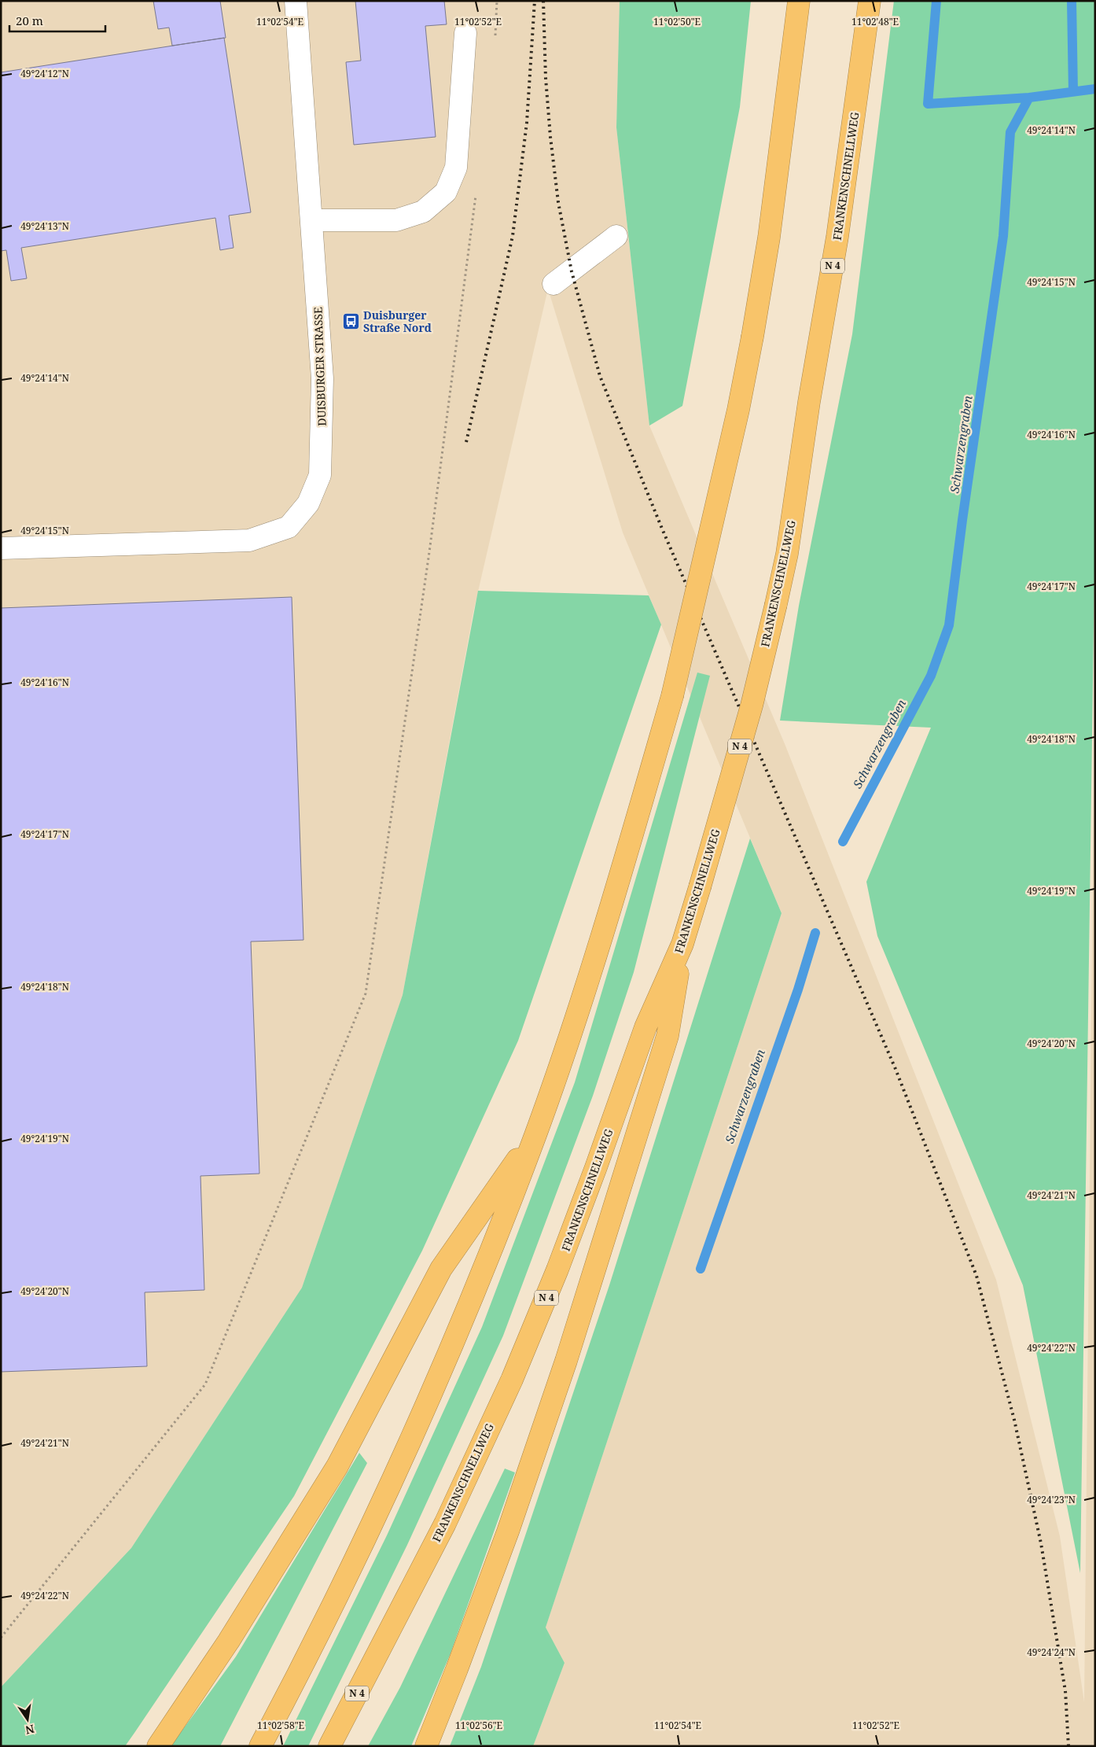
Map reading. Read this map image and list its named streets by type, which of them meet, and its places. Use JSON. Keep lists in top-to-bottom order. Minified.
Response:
{"streets":{"highway":["FRANKENSCHNELLWEG","N 4"],"street":["DUISBURGER STRASSE"]},"water":["Schwarzengraben"],"places":{"bus stop":["Duisburger Straße Nord"]},"scale_bar":"20 m","north":"bottom","coordinates":["11°02'54\"E","11°02'52\"E","11°02'50\"E","11°02'48\"E","49°24'12\"N","49°24'14\"N","49°24'13\"N","49°24'15\"N","49°24'16\"N","49°24'17\"N","49°24'18\"N","49°24'19\"N","49°24'20\"N","49°24'21\"N","49°24'22\"N","49°24'23\"N","49°24'24\"N","11°02'58\"E","11°02'56\"E"]}
